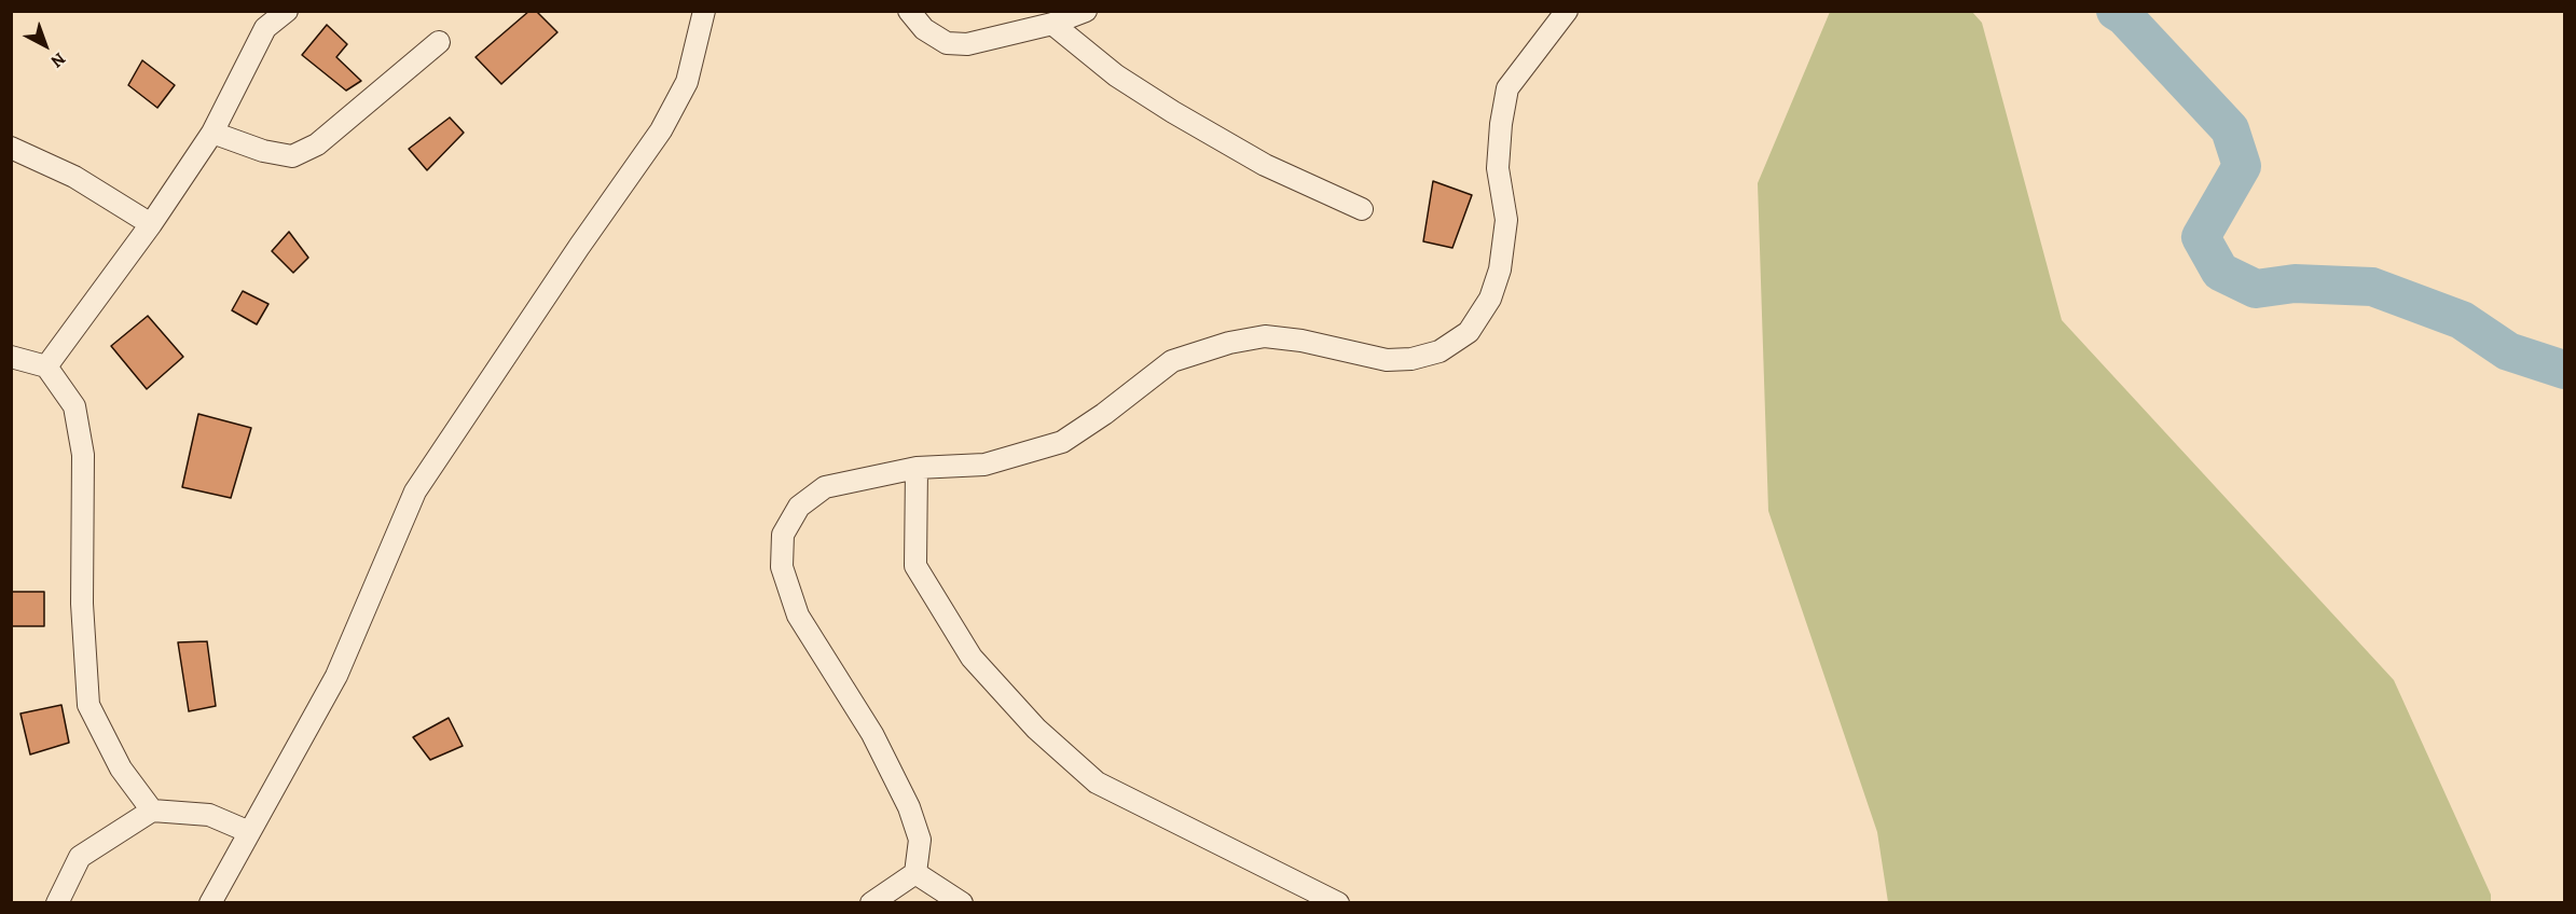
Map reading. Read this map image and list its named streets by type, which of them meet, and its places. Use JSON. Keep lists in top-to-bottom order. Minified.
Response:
{"north":"bottom right"}
